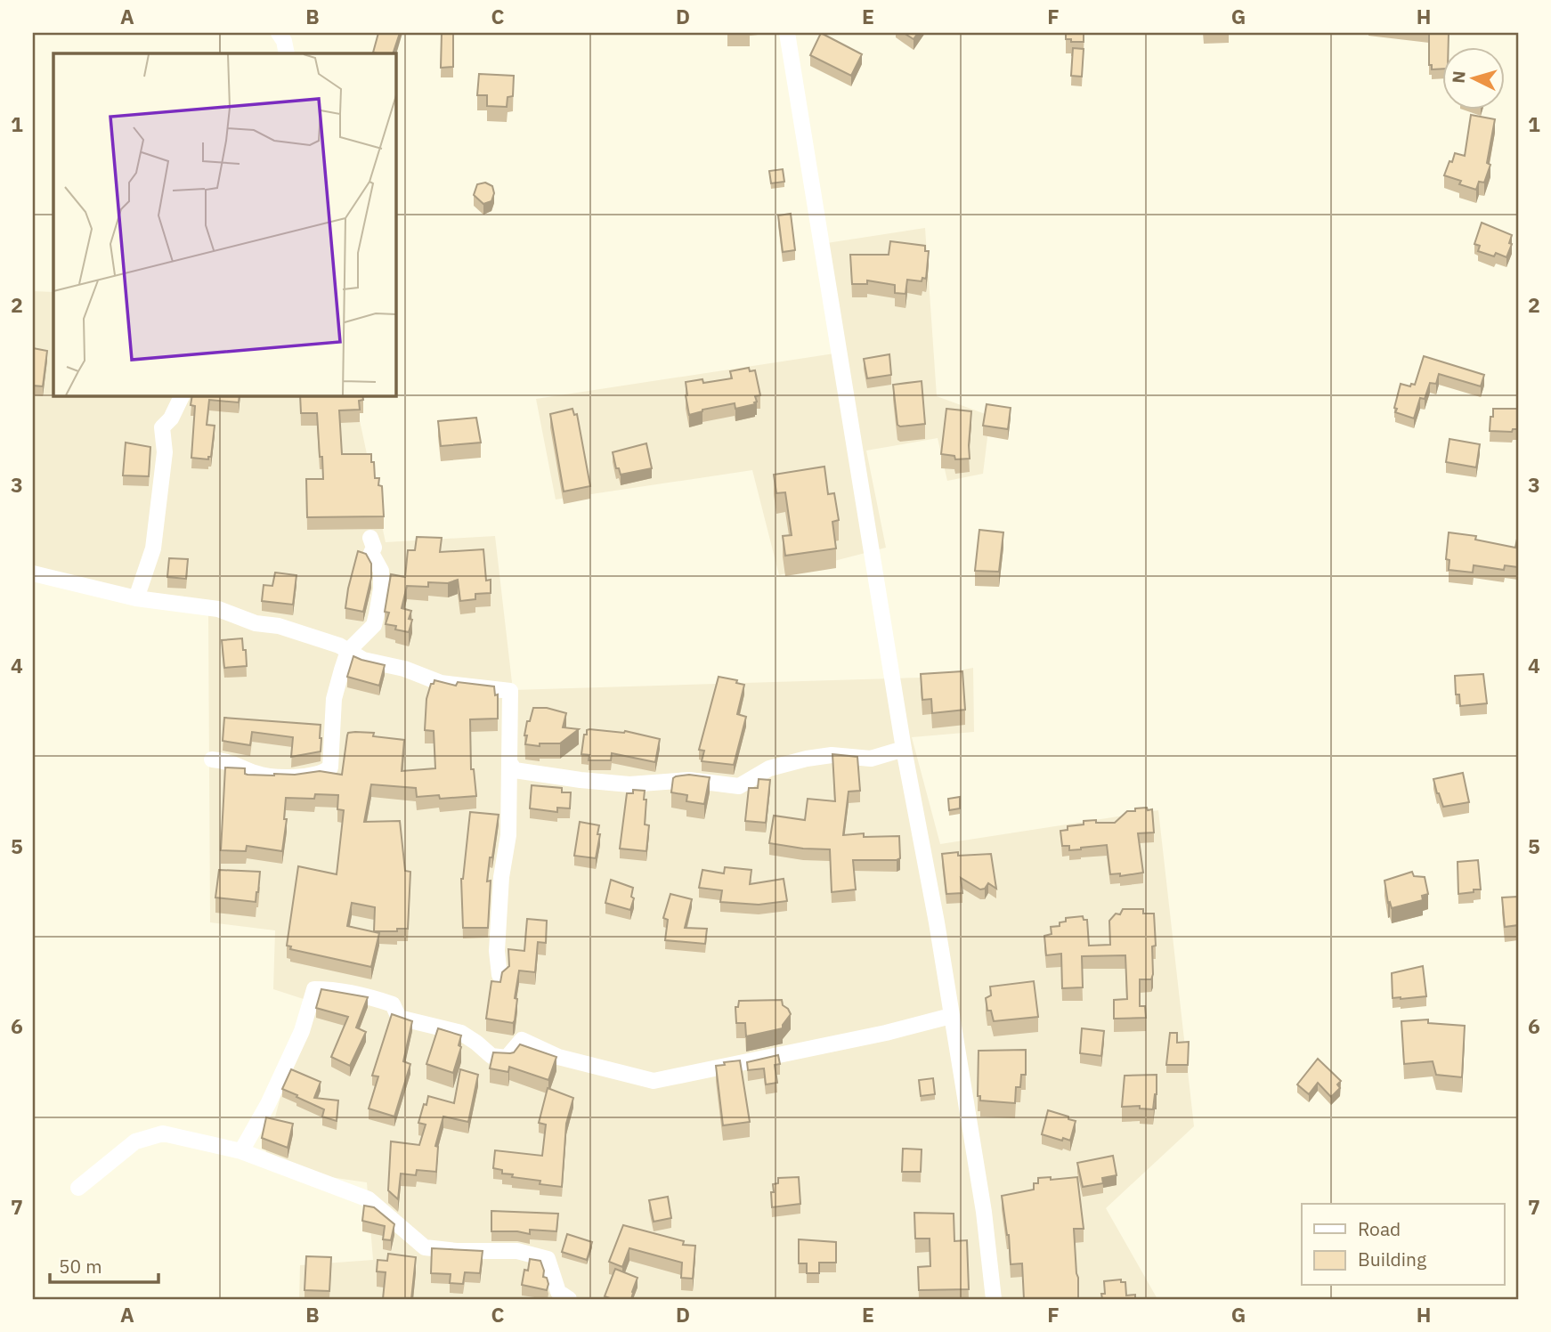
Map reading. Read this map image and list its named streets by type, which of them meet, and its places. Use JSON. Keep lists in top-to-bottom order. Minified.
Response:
{"legend":["Road","Building"],"scale_bar":"50 m","north":"left","grid":{"columns":["A","B","C","D","E","F","G","H"],"rows":["1","2","3","4","5","6","7"]}}
